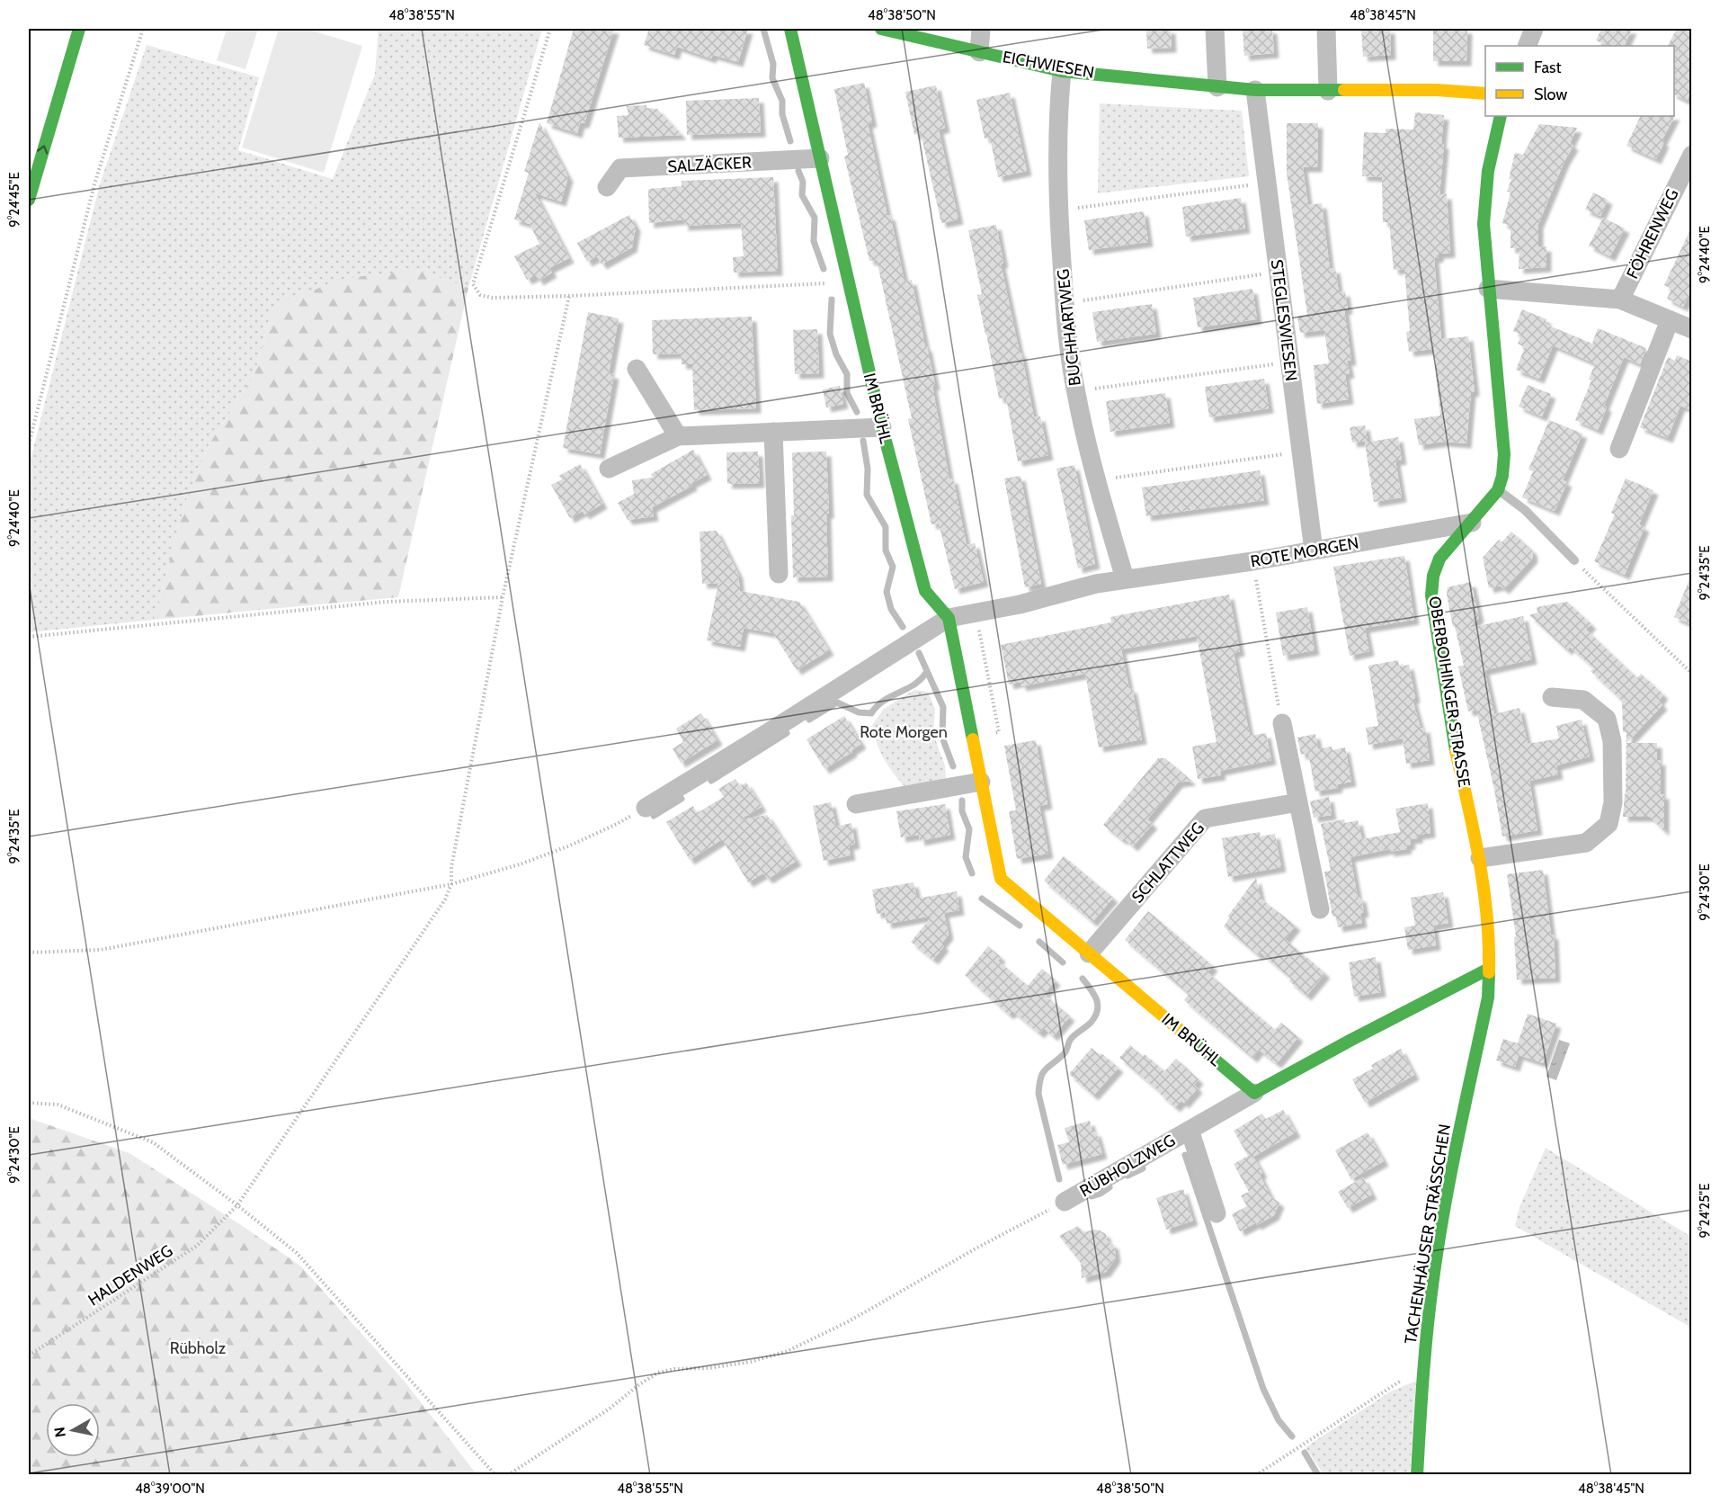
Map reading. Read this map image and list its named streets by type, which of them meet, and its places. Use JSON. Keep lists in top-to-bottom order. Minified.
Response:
{"streets":{"main road":["EICHWIESEN","IM BRÜHL","OBERBOIHINGER STRASSE","TACHENHÄUSER STRÄSSCHEN"],"street":["SALZÄCKER","FÖHRENWEG","STEGLESWIESEN","BUCHHARTWEG","ROTE MORGEN","SCHLATTWEG","RÜBHOLZWEG"],"path":["HALDENWEG"]},"crossings":[["EICHWIESEN","STEGLESWIESEN"],["EICHWIESEN","BUCHHARTWEG"],["SALZÄCKER","IM BRÜHL"],["STEGLESWIESEN","ROTE MORGEN"],["BUCHHARTWEG","ROTE MORGEN"],["IM BRÜHL","ROTE MORGEN"],["IM BRÜHL","SCHLATTWEG"],["IM BRÜHL","RÜBHOLZWEG"],["ROTE MORGEN","OBERBOIHINGER STRASSE"],["OBERBOIHINGER STRASSE","TACHENHÄUSER STRÄSSCHEN"]],"parks":["Rote Morgen","Rübholz"],"legend":["Fast","Slow"],"north":"left","coordinates":["48°38'55\"N","48°38'50\"N","48°38'45\"N","9°24'45\"E","9°24'40\"E","9°24'35\"E","9°24'30\"E","9°24'25\"E","48°39'00\"N"]}
